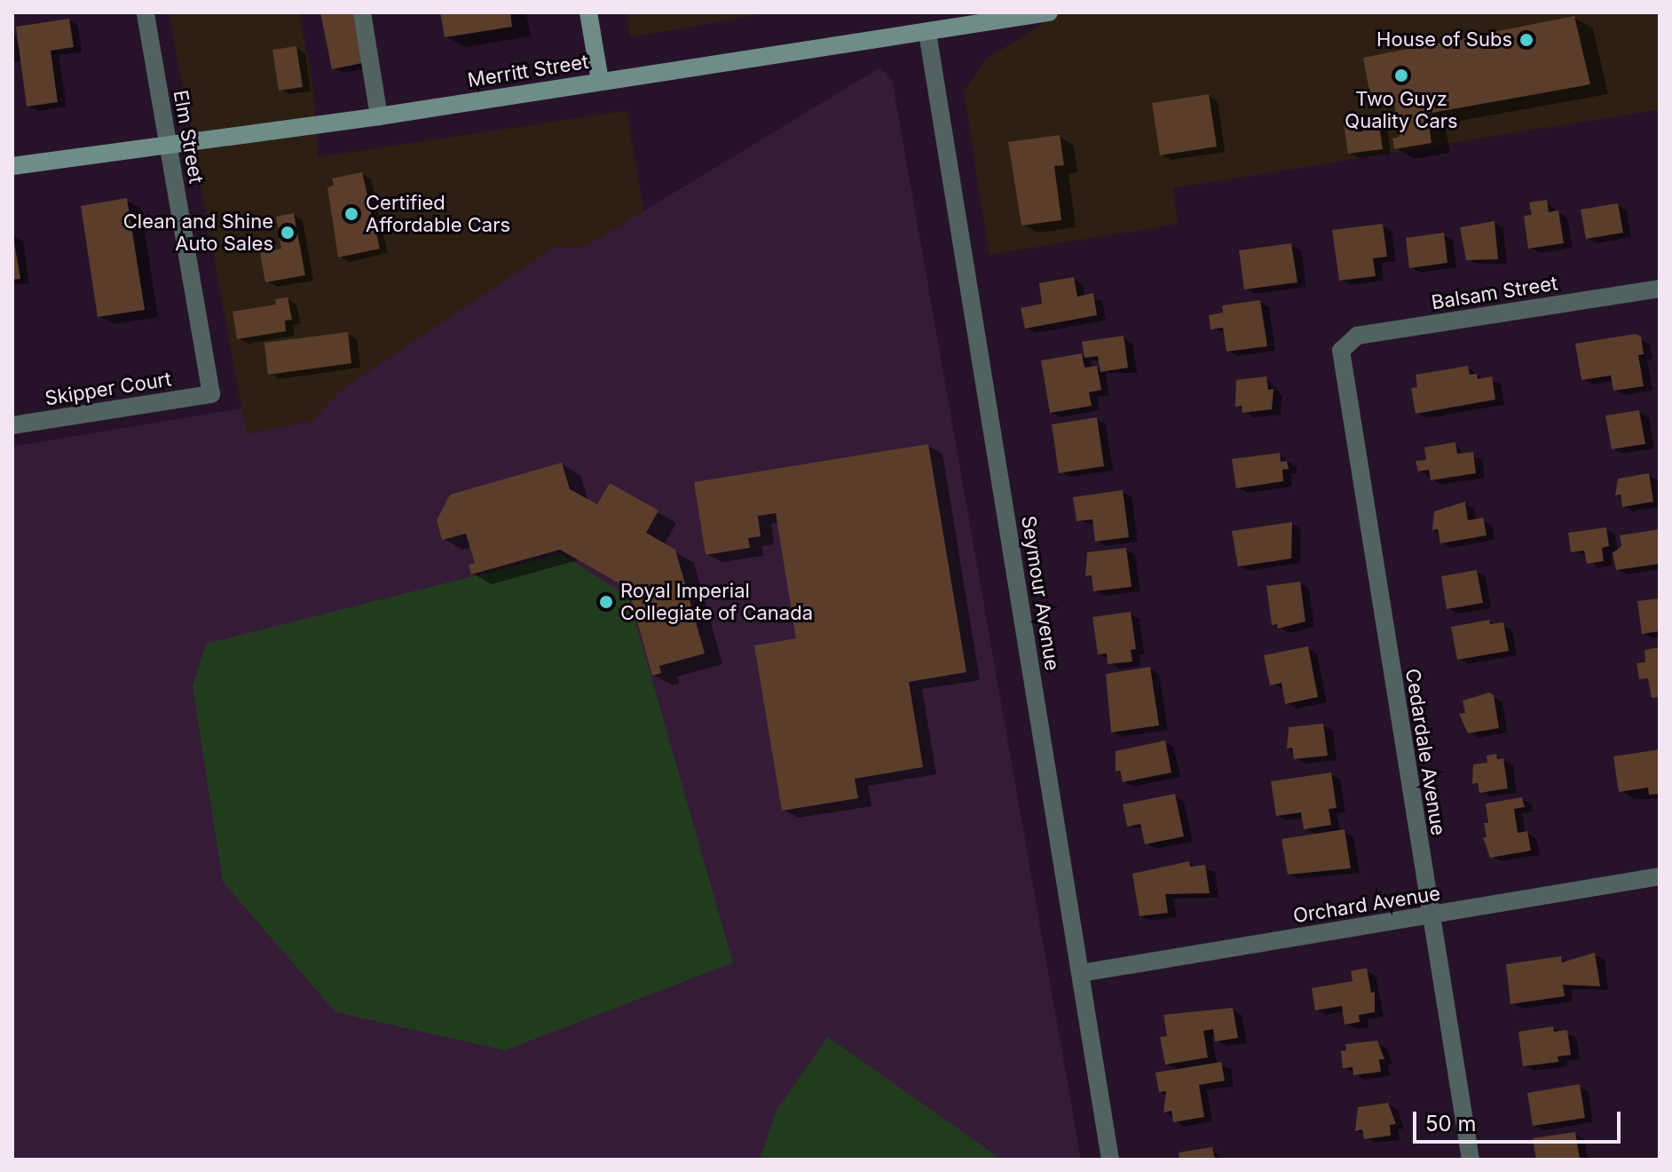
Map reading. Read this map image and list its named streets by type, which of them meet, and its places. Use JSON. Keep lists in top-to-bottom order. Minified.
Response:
{"streets":{"street":["Merritt Street","Elm Street","Balsam Street","Skipper Court","Seymour Avenue","Cedardale Avenue","Orchard Avenue"]},"crossings":[["Merritt Street","Elm Street"],["Merritt Street","Seymour Avenue"],["Elm Street","Skipper Court"],["Balsam Street","Cedardale Avenue"],["Seymour Avenue","Orchard Avenue"],["Cedardale Avenue","Orchard Avenue"]],"places":["House of Subs","Two Guyz Quality Cars","Certified Affordable Cars","Clean and Shine Auto Sales","Royal Imperial Collegiate of Canada"],"scale_bar":"50 m"}
